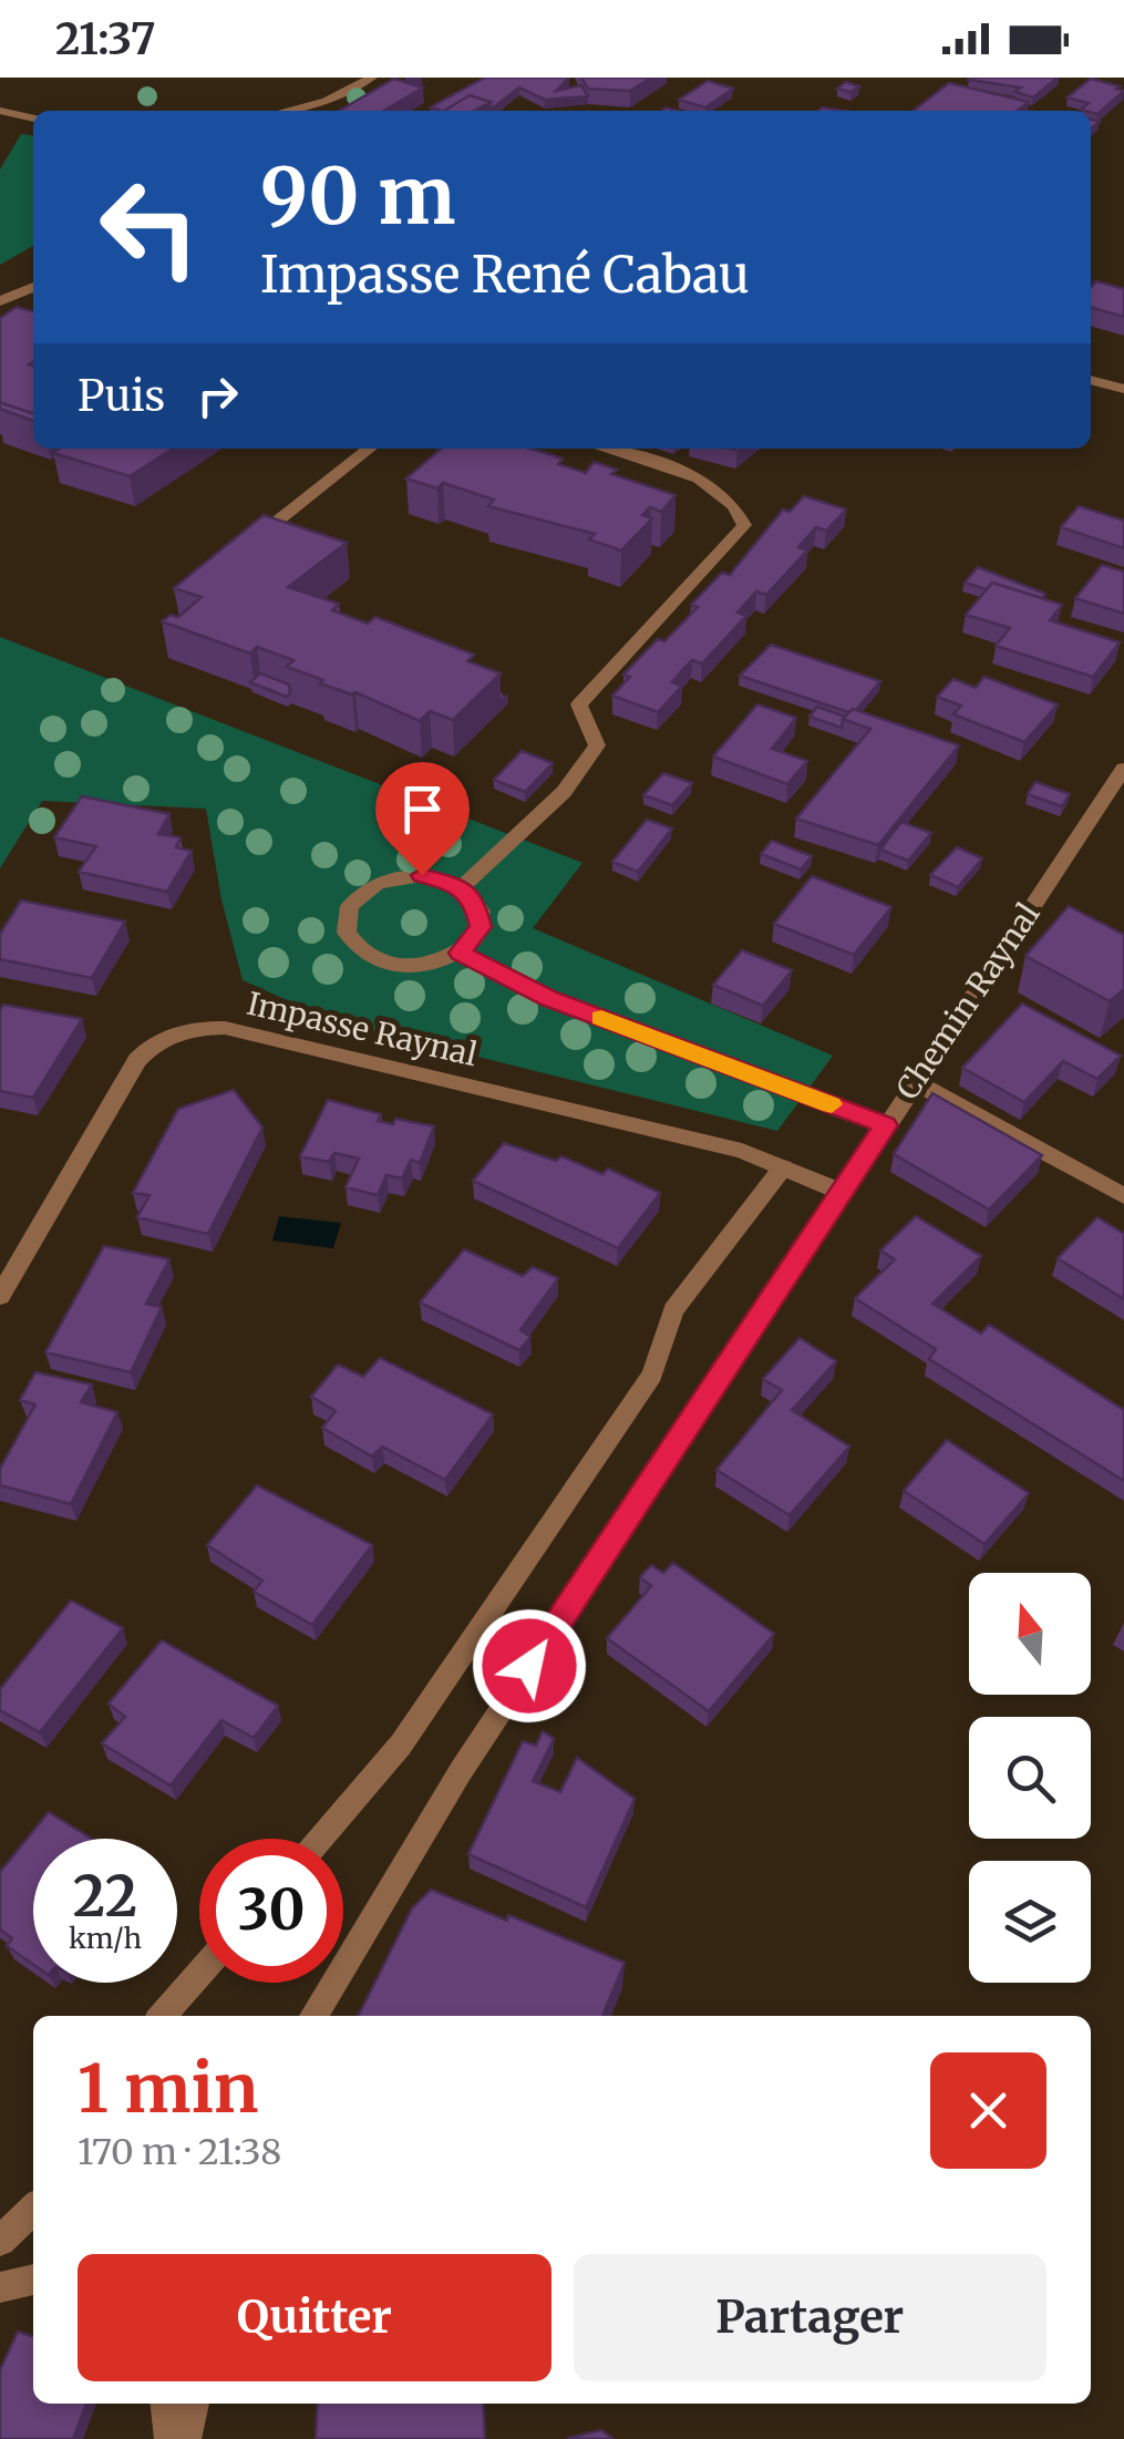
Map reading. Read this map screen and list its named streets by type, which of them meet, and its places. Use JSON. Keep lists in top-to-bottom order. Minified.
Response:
{"streets":{"street":["Chemin Raynal","Impasse Raynal"]},"crossings":[["Chemin Raynal","Impasse Raynal"]],"north":"top","page":{"status":"21:37","turn":["90 m","Impasse René Cabau"],"then":"Puis","speed":"22 km/h","limit":"30","heading":["1 min","170 m · 21:38"],"buttons":["Quitter","Partager"]}}
